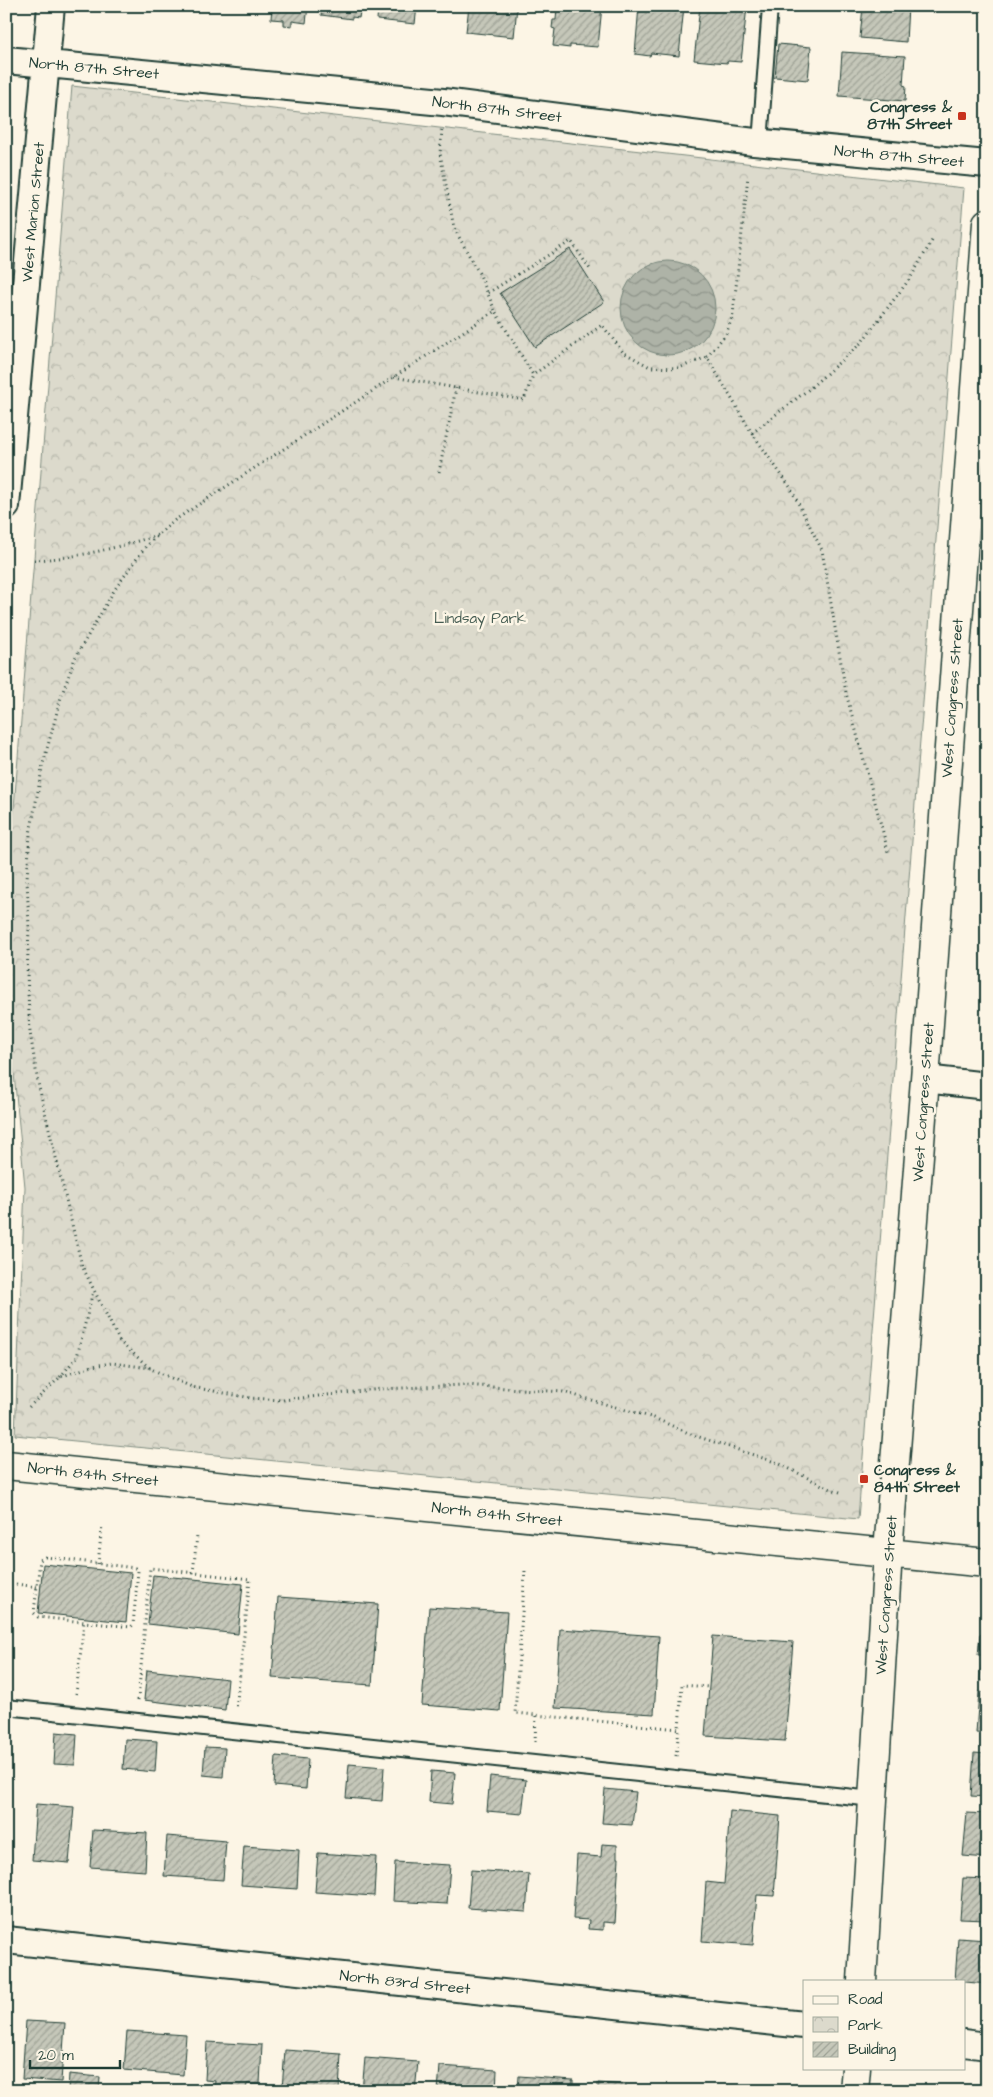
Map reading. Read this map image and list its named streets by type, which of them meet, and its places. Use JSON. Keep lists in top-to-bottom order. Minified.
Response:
{"streets":{"street":["North 87th Street","West Marion Street","West Congress Street","North 84th Street","North 83rd Street"]},"crossings":[["North 87th Street","West Marion Street"],["West Congress Street","North 84th Street"]],"parks":["Lindsay Park"],"places":{"transit":["Congress & 87th Street","Congress & 84th Street"]},"legend":["Road","Park","Building"],"scale_bar":"20 m"}
